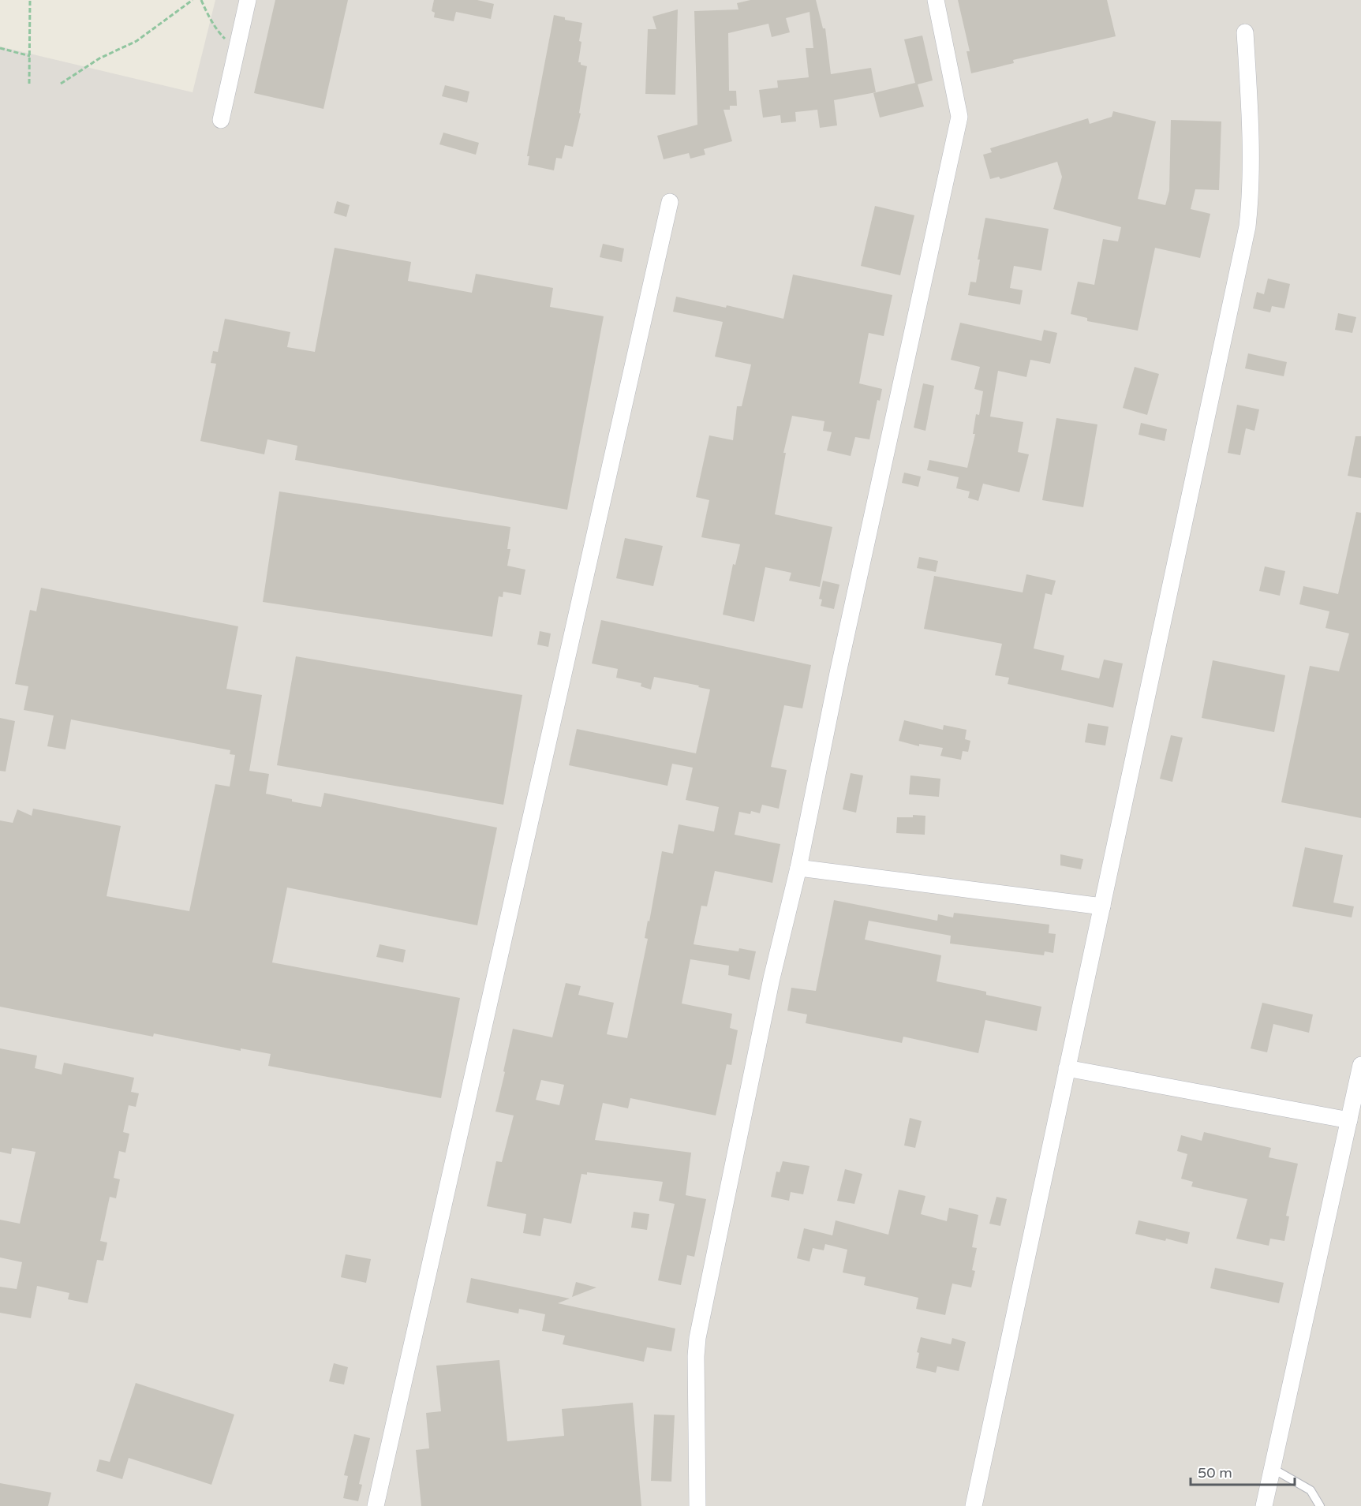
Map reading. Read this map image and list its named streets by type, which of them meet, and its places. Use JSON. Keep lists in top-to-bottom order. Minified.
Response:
{"scale_bar":"50 m"}
